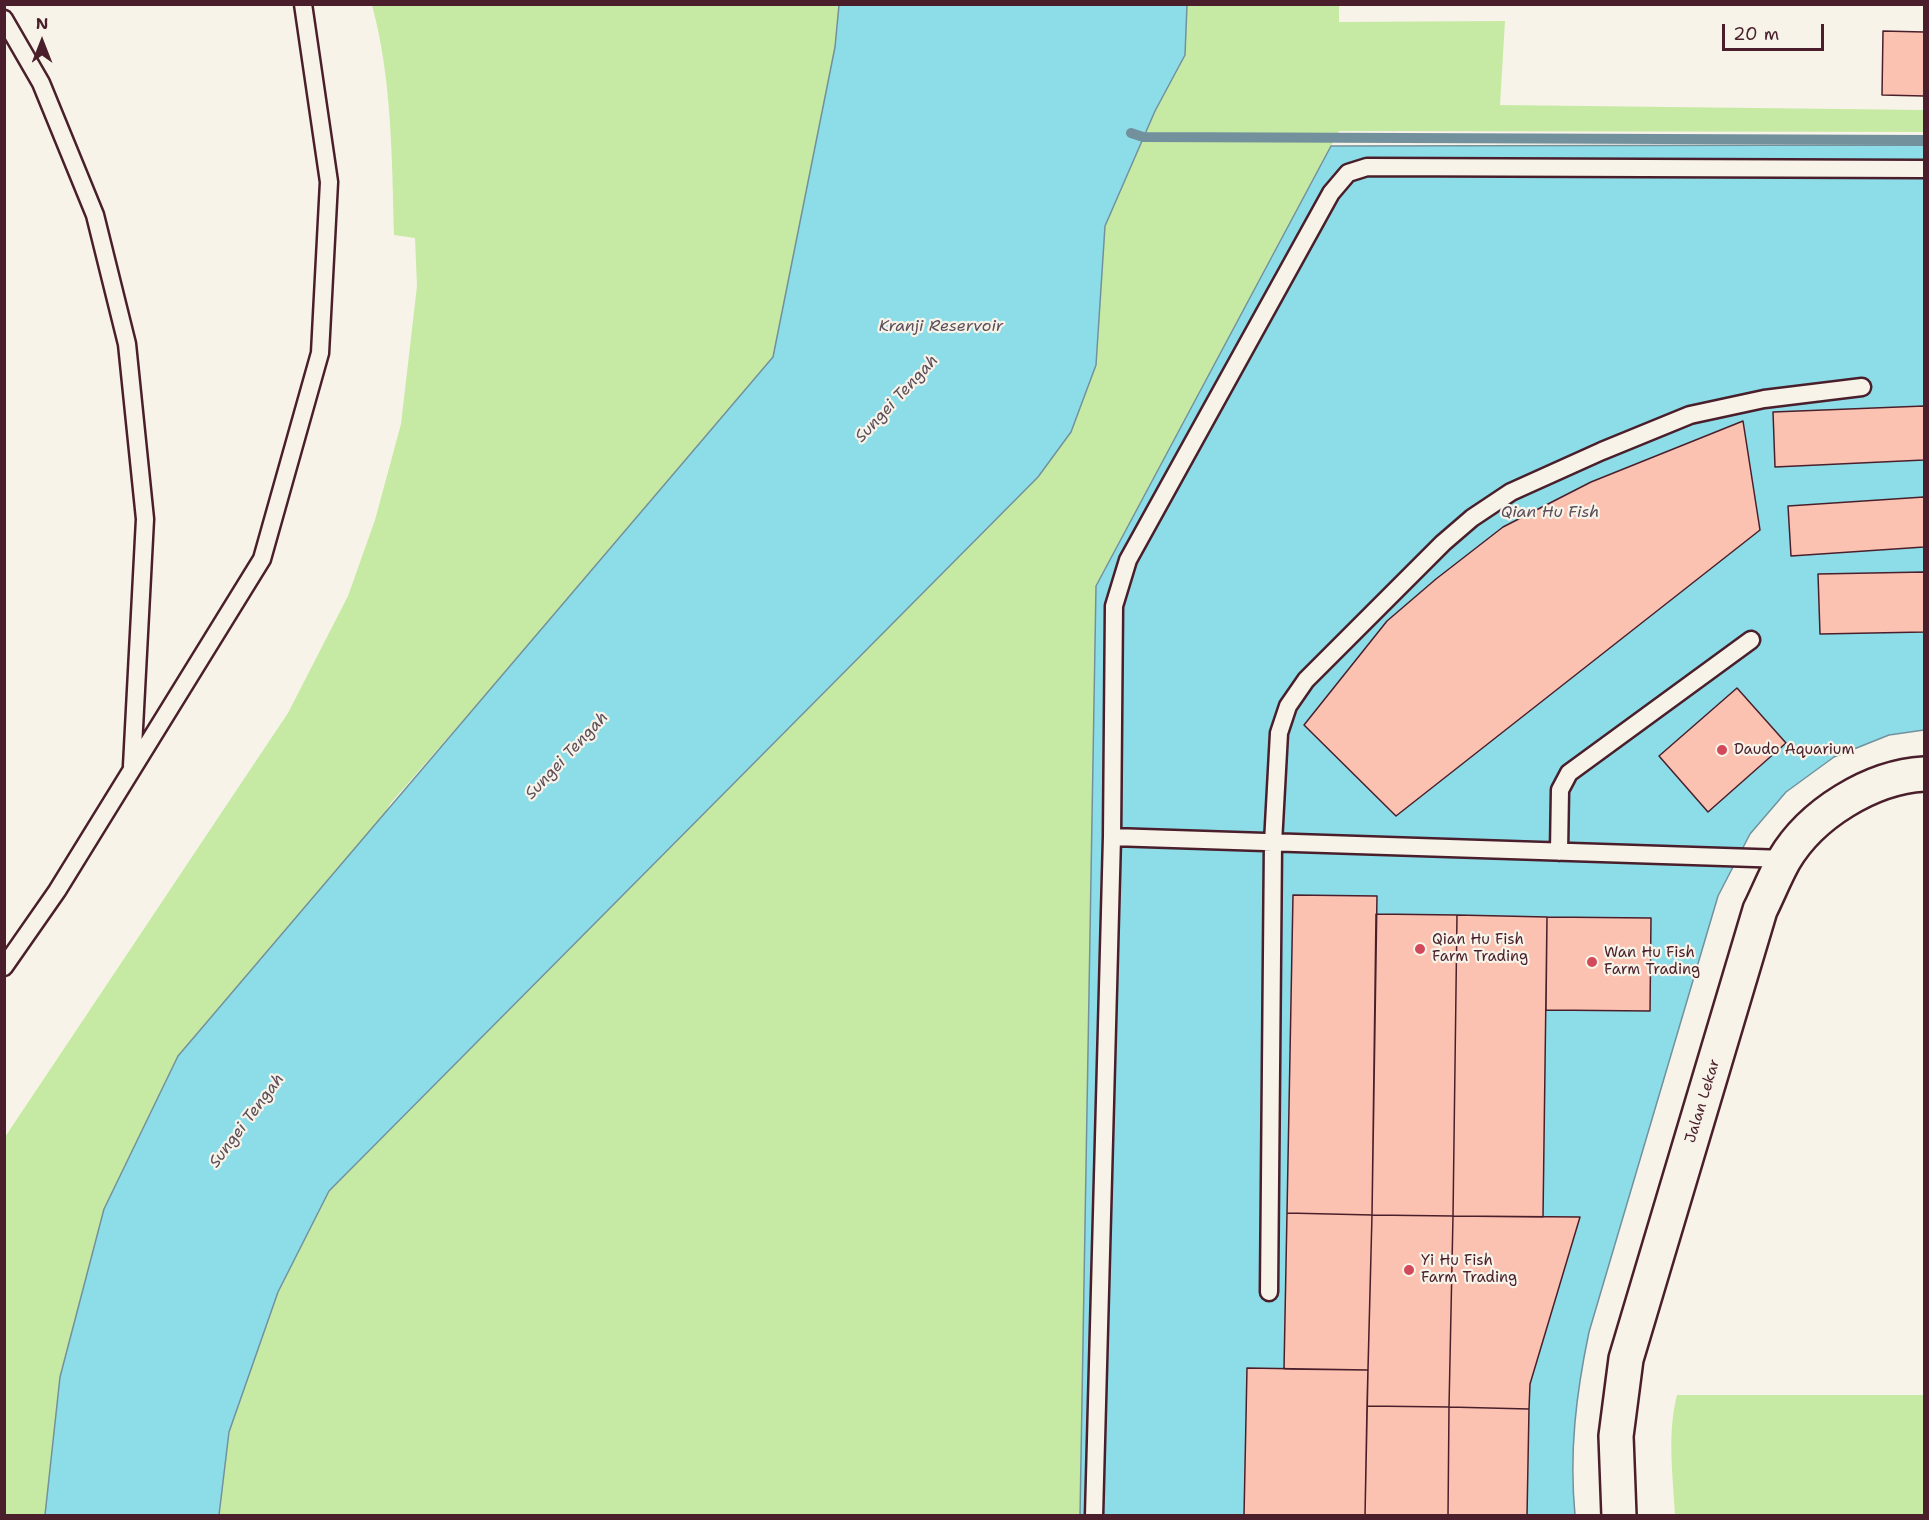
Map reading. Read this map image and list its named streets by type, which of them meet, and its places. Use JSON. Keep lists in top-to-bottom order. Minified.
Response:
{"streets":{"street":["Jalan Lekar"]},"water":["Kranji Reservoir","Sungei Tengah","Qian Hu Fish"],"places":["Daudo Aquarium","Qian Hu Fish Farm Trading","Wan Hu Fish Farm Trading","Yi Hu Fish Farm Trading"],"scale_bar":"20 m","north":"top"}
